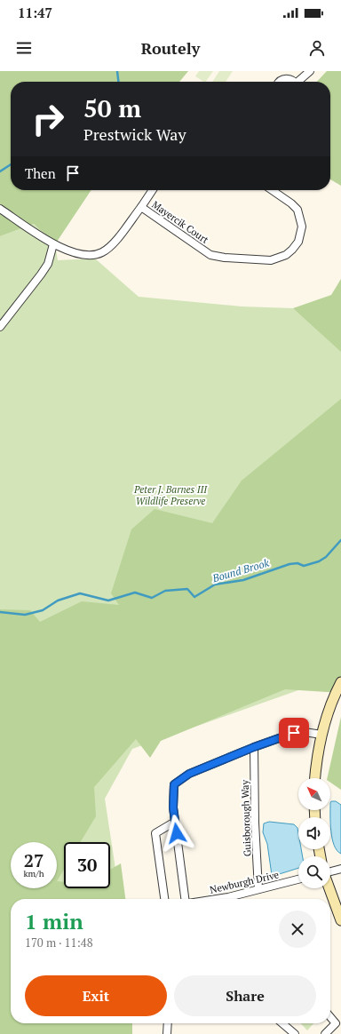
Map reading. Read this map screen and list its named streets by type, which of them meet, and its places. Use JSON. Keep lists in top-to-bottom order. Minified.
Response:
{"streets":{"street":["Mayercik Court","Guisborough Way","Newburgh Drive"]},"crossings":[["Guisborough Way","Newburgh Drive"]],"water":["Bound Brook"],"parks":["Peter J. Barnes III Wildlife Preserve"],"north":"top left","page":{"status":"11:47","header":"Routely","turn":["50 m","Prestwick Way"],"then":"Then","speed":"27 km/h","limit":"30","heading":["1 min","170 m · 11:48"],"buttons":["Exit","Share"]}}
